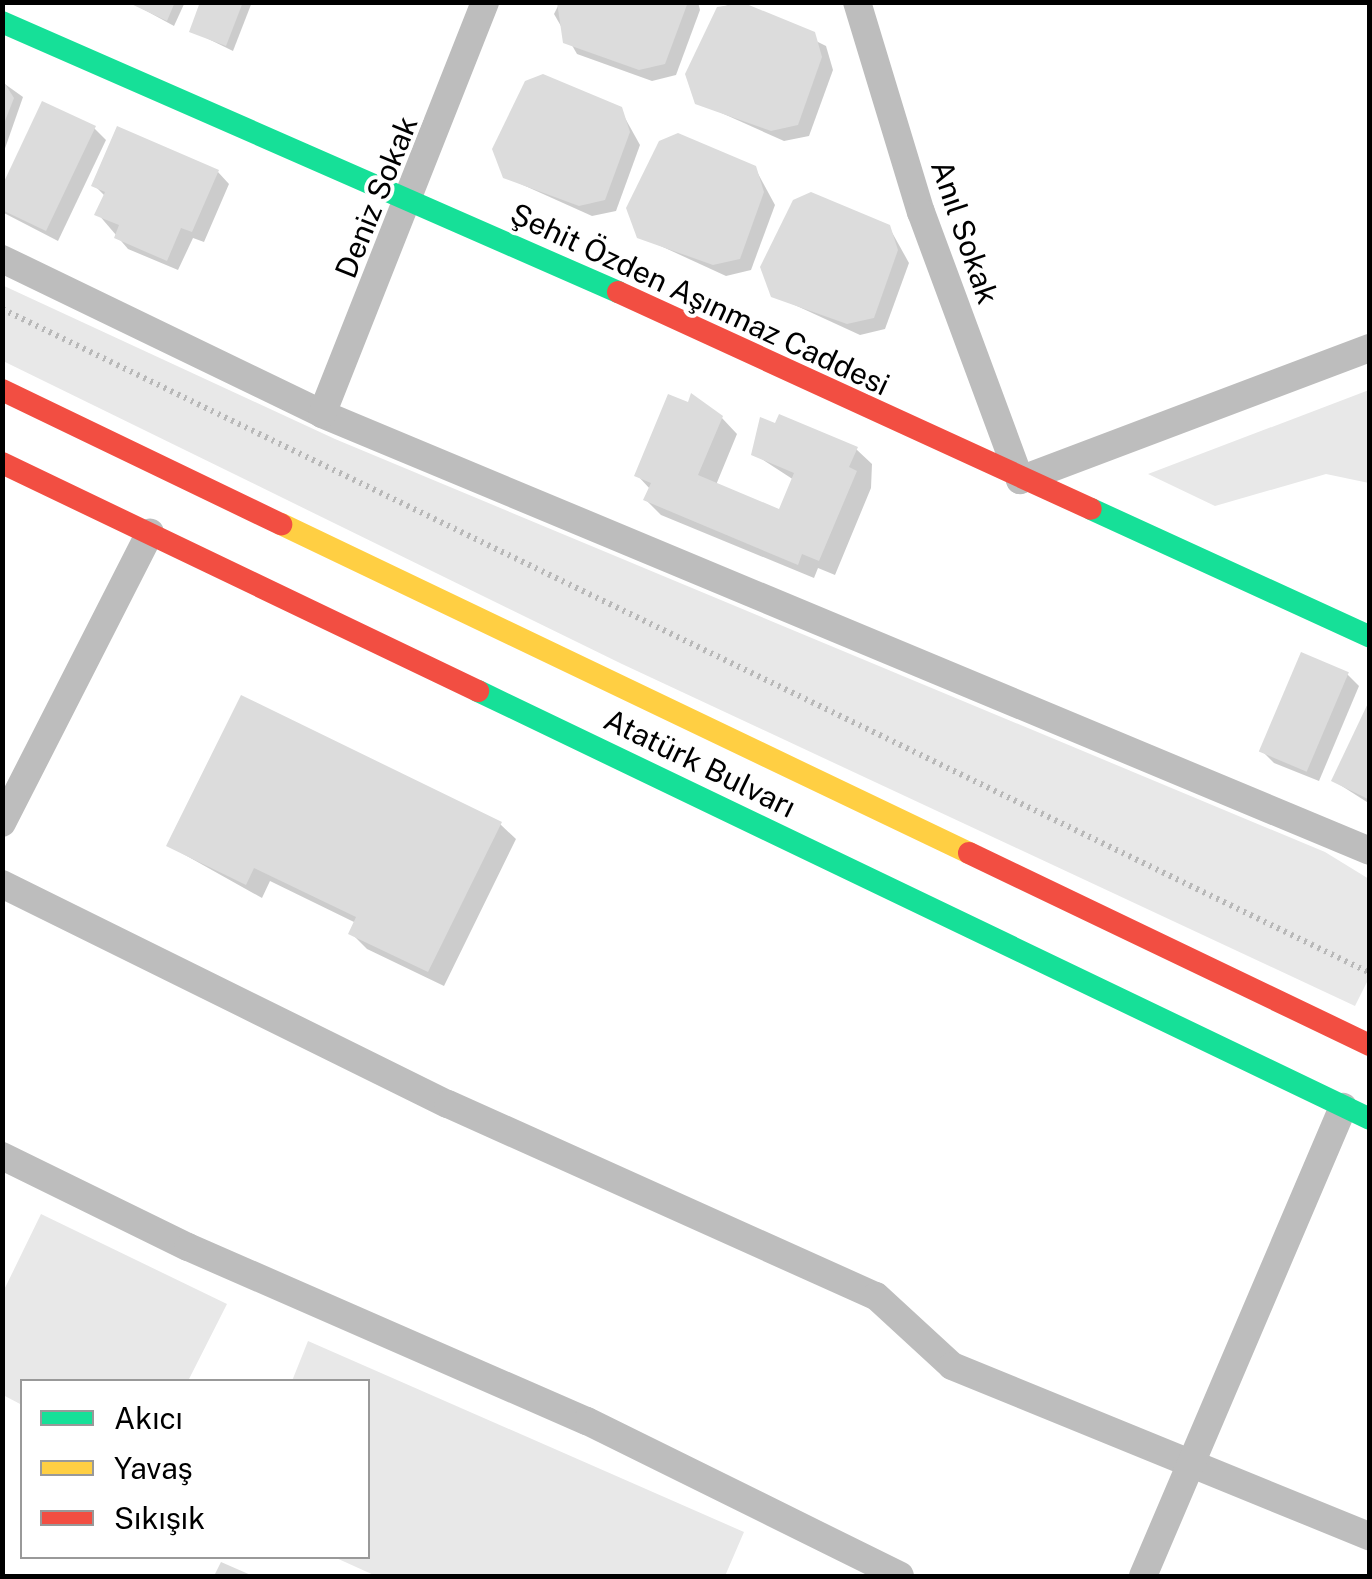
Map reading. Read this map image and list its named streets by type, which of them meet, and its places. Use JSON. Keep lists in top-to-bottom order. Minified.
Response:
{"streets":{"main road":["Şehit Özden Aşınmaz Caddesi","Atatürk Bulvarı"],"street":["Deniz Sokak","Anıl Sokak"]},"crossings":[["Deniz Sokak","Şehit Özden Aşınmaz Caddesi"],["Anıl Sokak","Şehit Özden Aşınmaz Caddesi"]],"legend":["Akıcı","Yavaş","Sıkışık"]}
